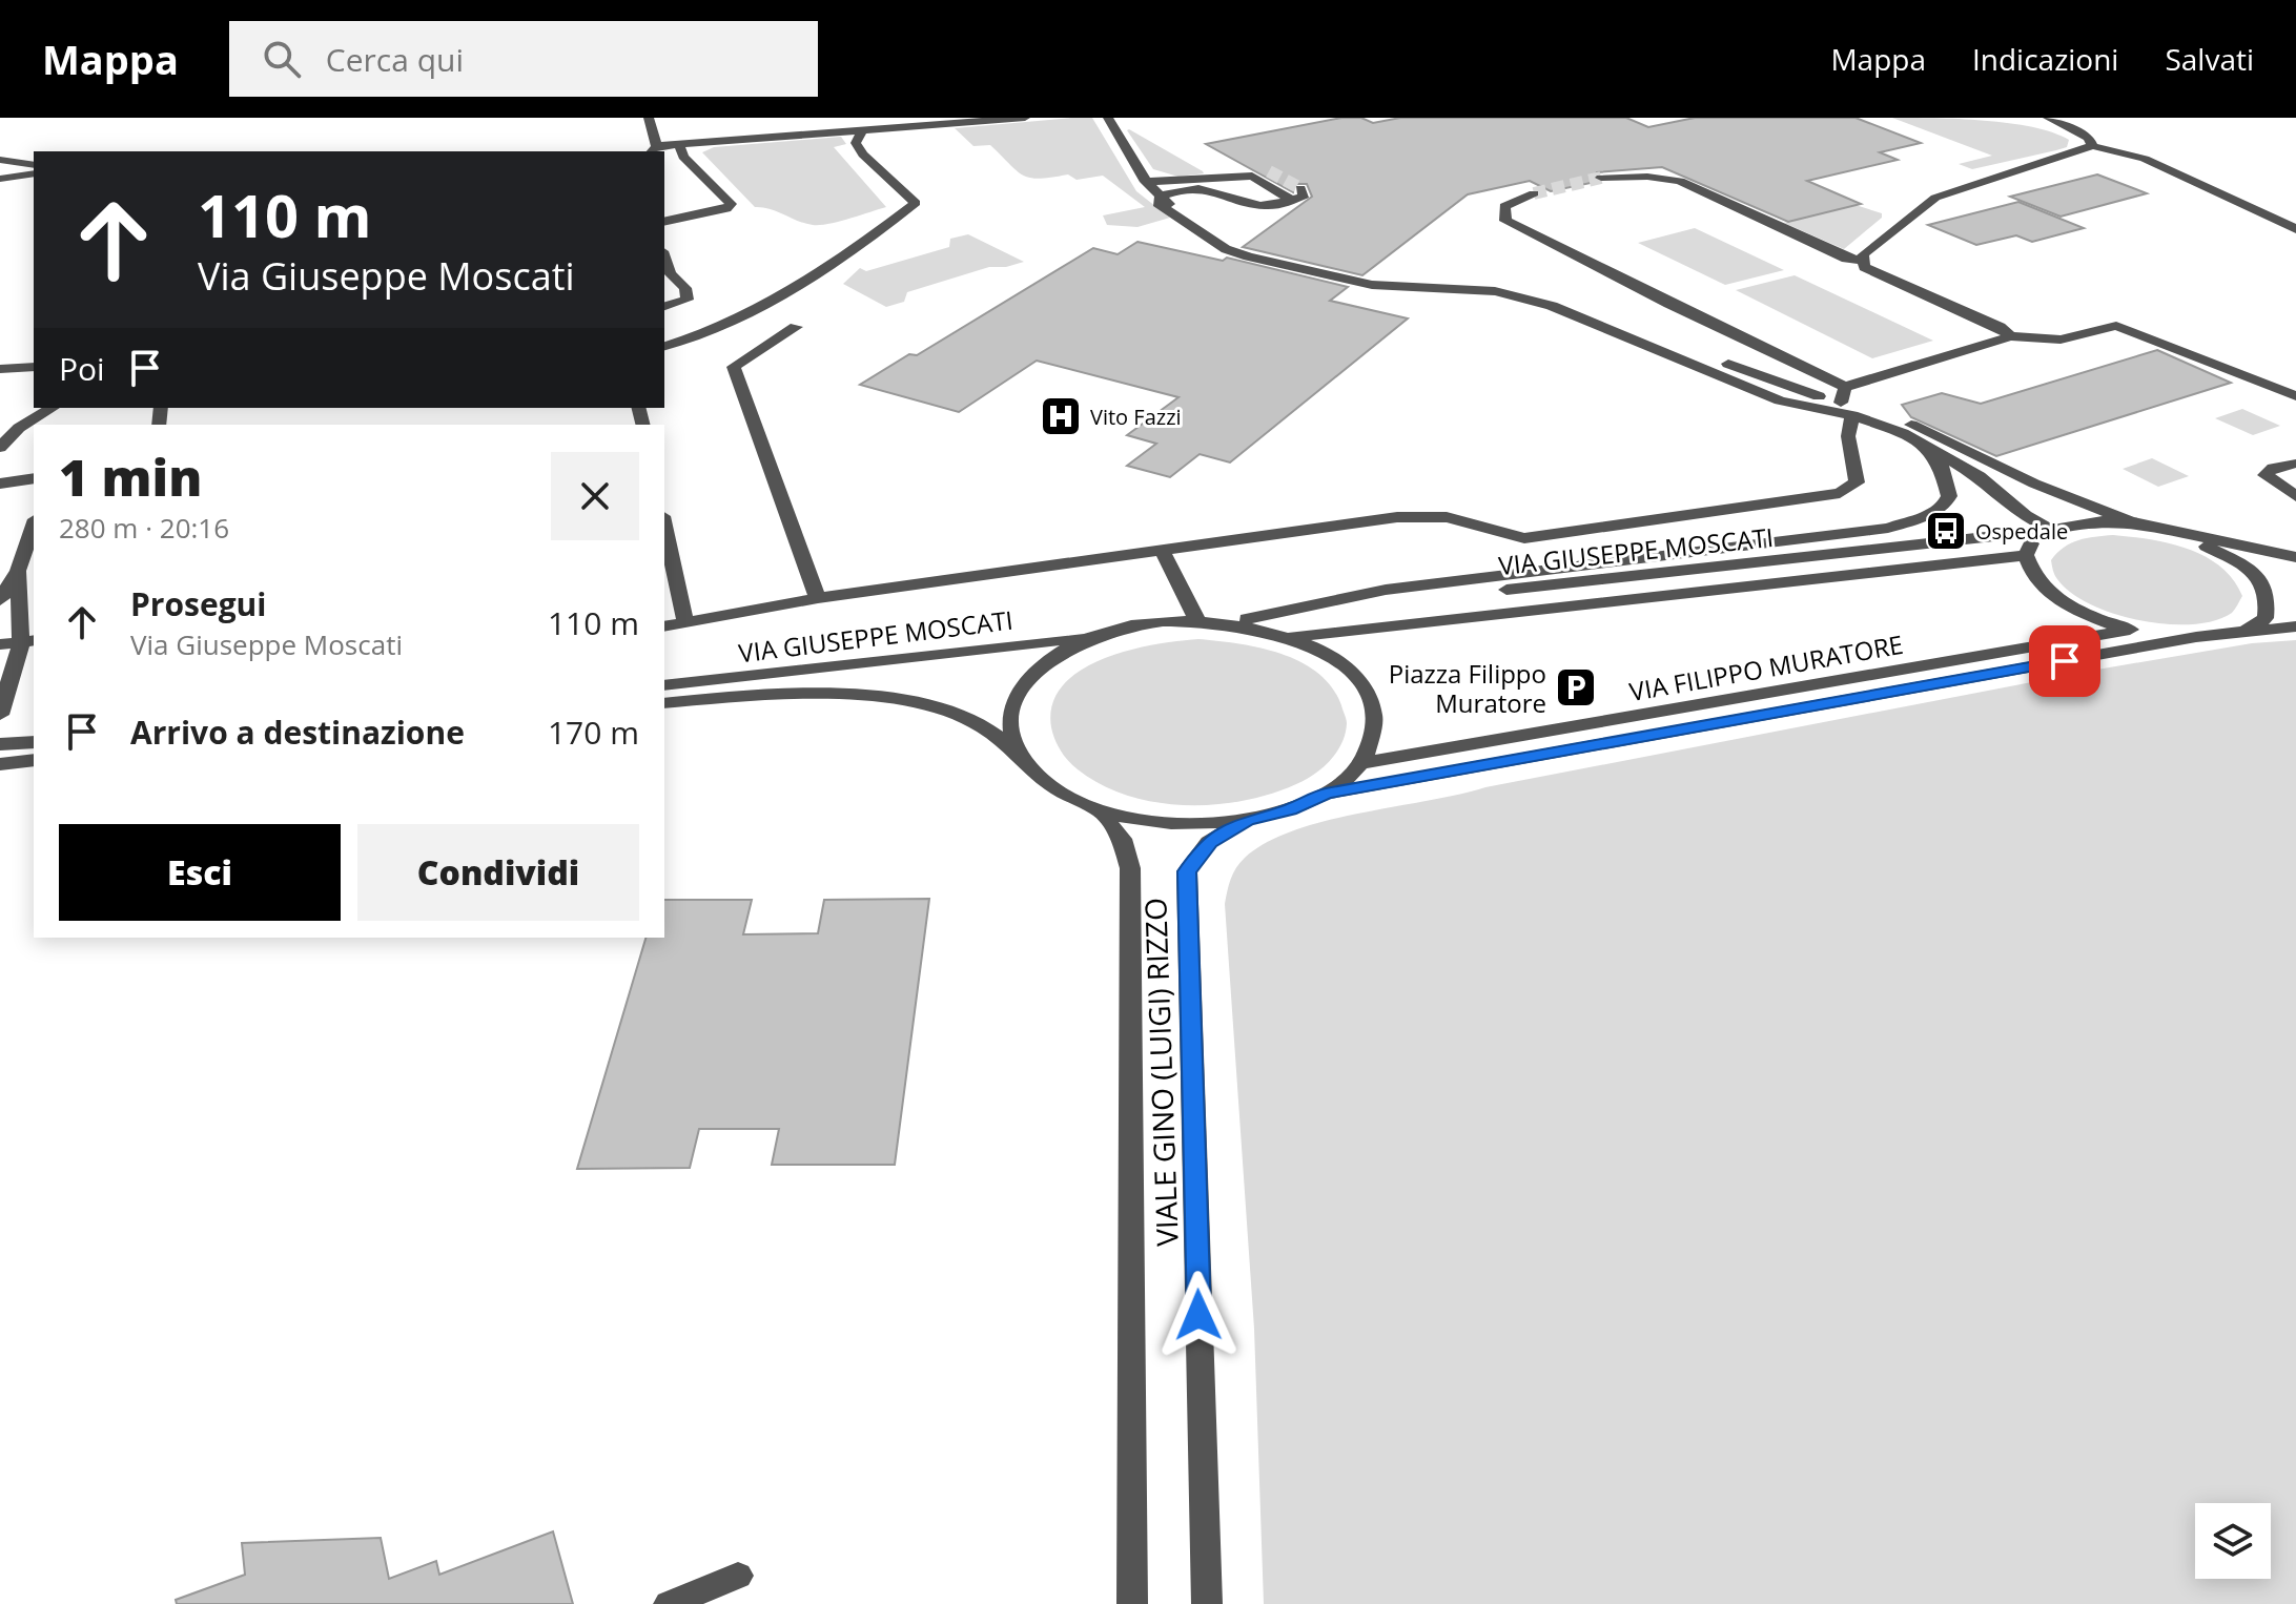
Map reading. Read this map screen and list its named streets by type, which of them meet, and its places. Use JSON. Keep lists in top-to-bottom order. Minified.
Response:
{"streets":{"street":["VIA GIUSEPPE MOSCATI","VIA FILIPPO MURATORE","VIALE GINO (LUIGI) RIZZO"]},"crossings":[["VIA GIUSEPPE MOSCATI","VIA FILIPPO MURATORE"],["VIA GIUSEPPE MOSCATI","VIALE GINO (LUIGI) RIZZO"],["VIA FILIPPO MURATORE","VIALE GINO (LUIGI) RIZZO"]],"places":{"hospital":["Vito Fazzi"],"bus stop":["Ospedale"],"parking":["Piazza Filippo Muratore"]},"page":{"header":"Mappa","search":"Cerca qui","nav":["Mappa","Indicazioni","Salvati"],"turn":["110 m","Via Giuseppe Moscati"],"then":"Poi","heading":["1 min","280 m · 20:16"],"list":[{"name":"Prosegui","note":"Via Giuseppe Moscati","value":"110 m"},{"name":"Arrivo a destinazione","value":"170 m"}],"buttons":["Esci","Condividi"]}}
